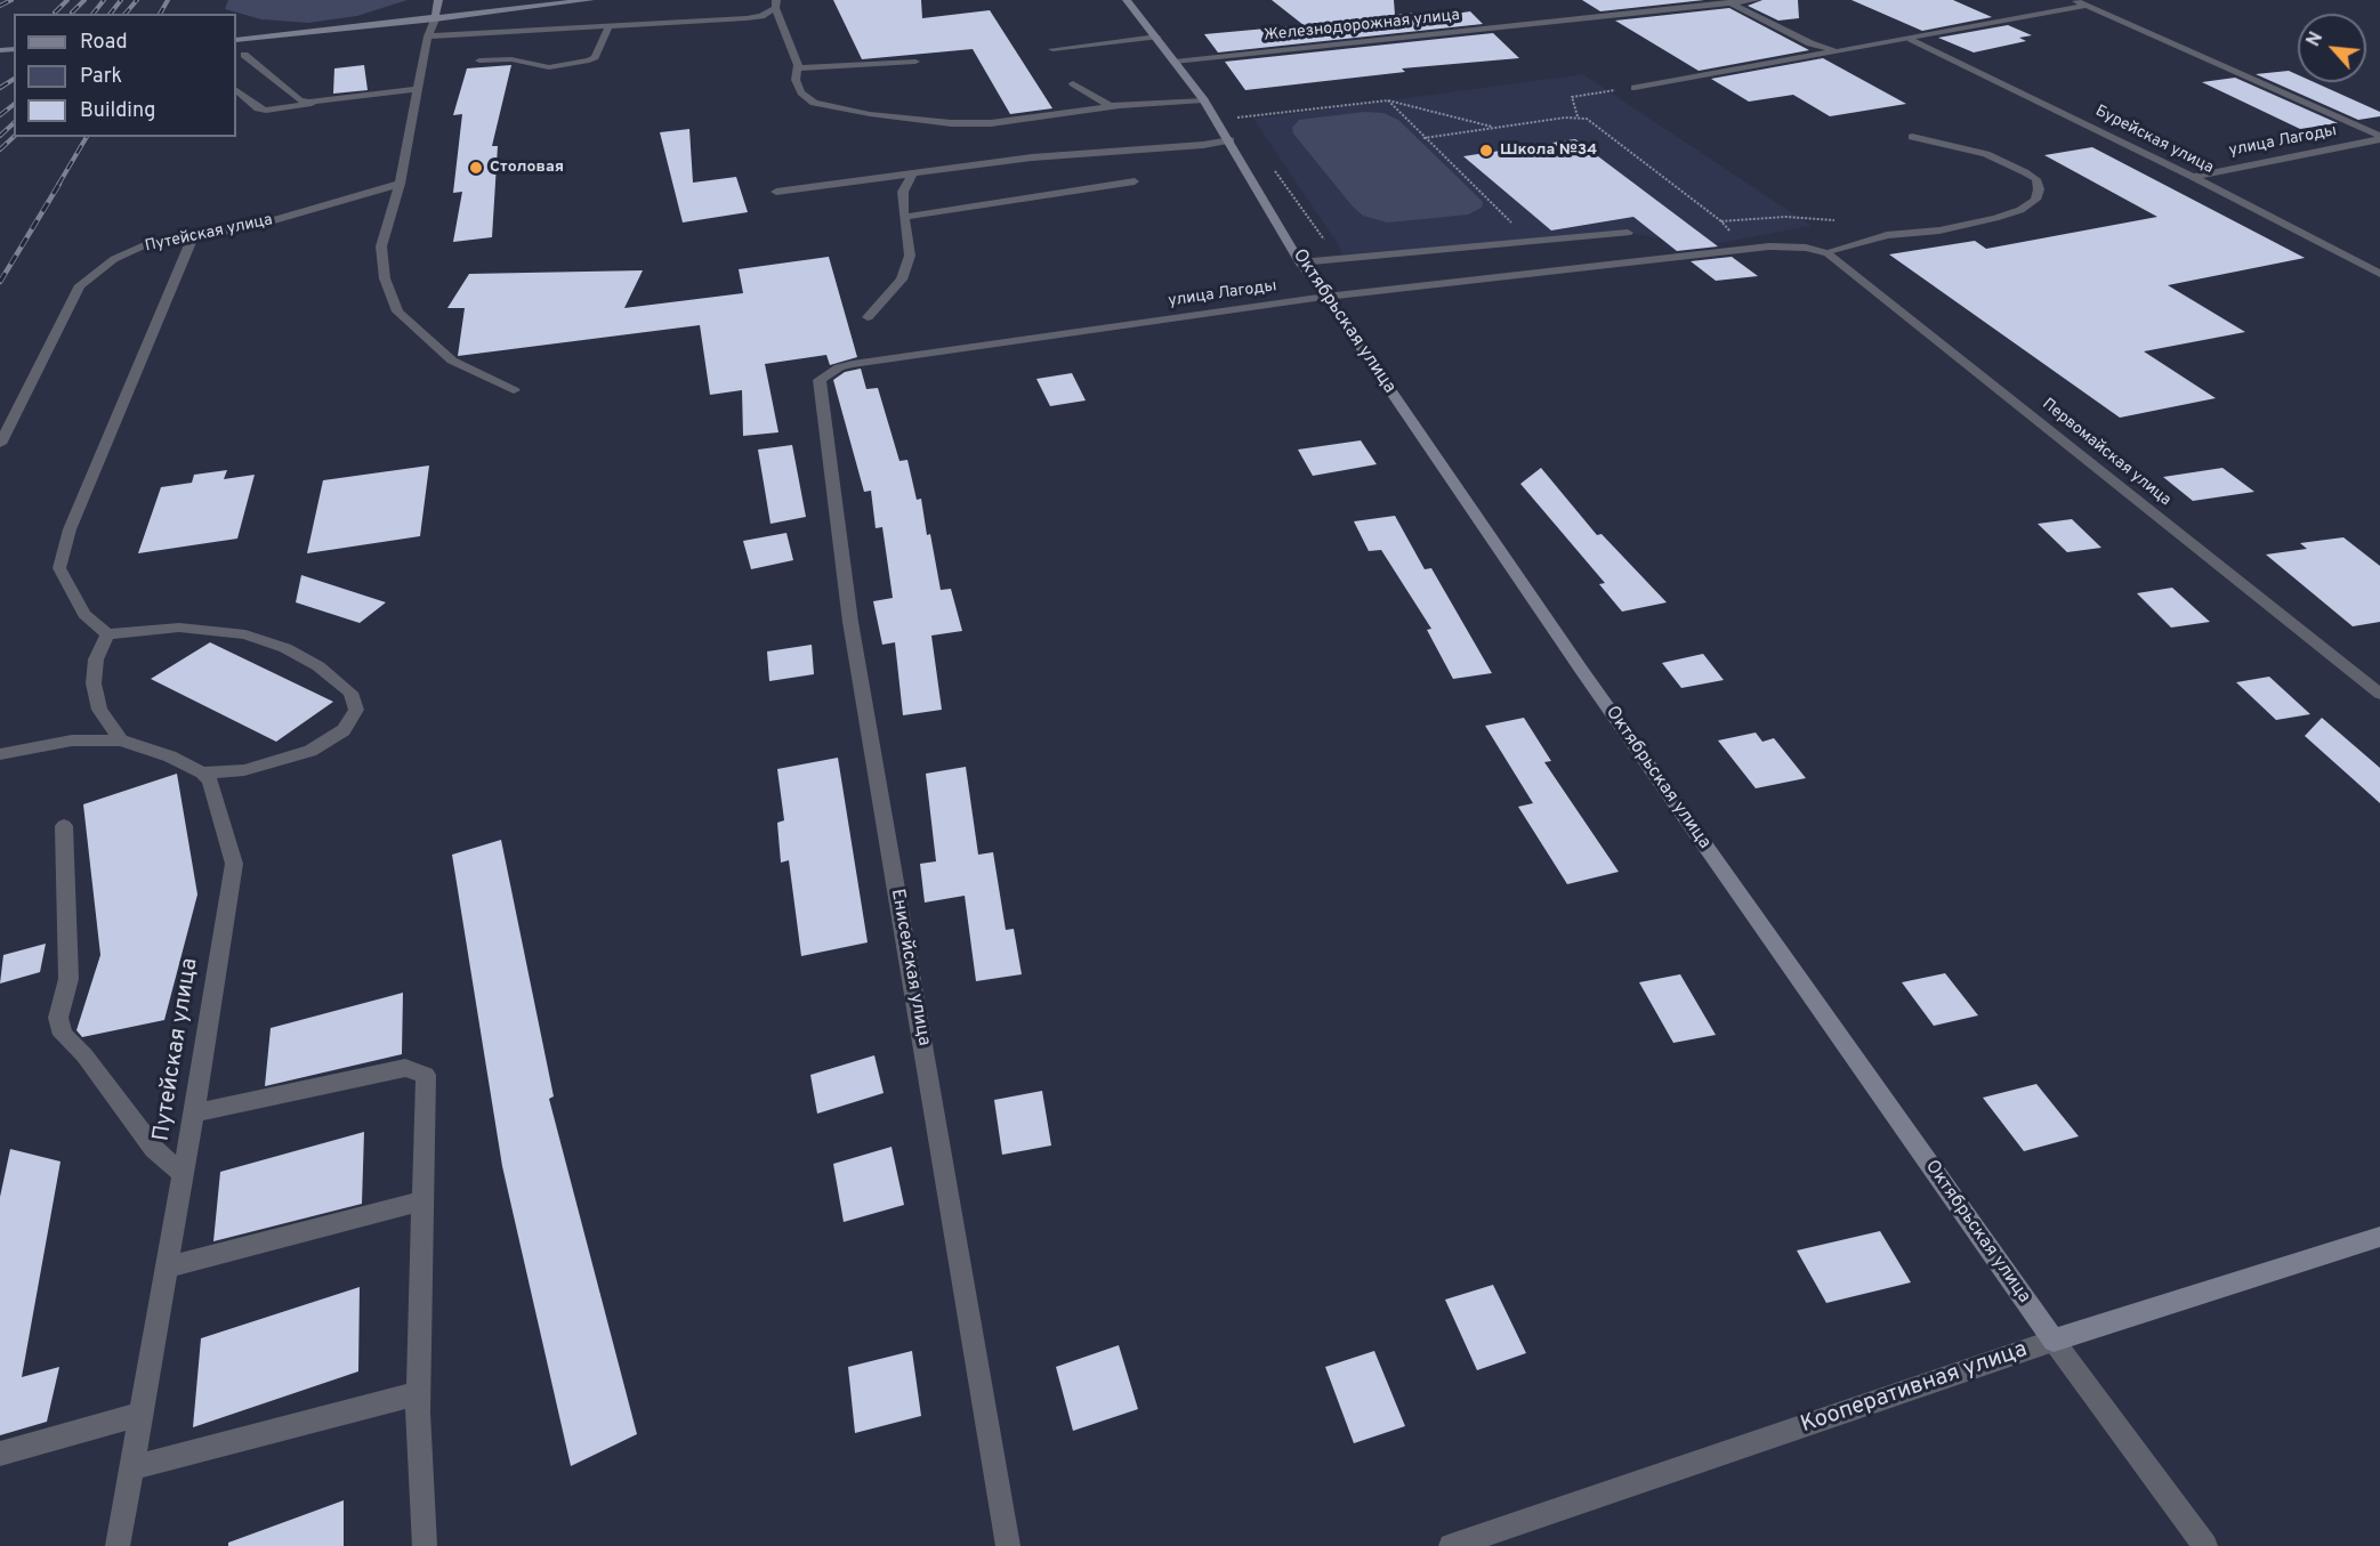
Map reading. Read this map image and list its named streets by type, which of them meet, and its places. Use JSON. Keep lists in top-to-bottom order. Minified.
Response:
{"streets":{"main road":["Октябрьская улица","Кооперативная улица"],"street":["Железнодорожная улица","Бурейская улица","улица Лагоды","Путейская улица","Первомайская улица","Енисейская улица"]},"crossings":[["Железнодорожная улица","Октябрьская улица"],["Бурейская улица","улица Лагоды"],["улица Лагоды","Октябрьская улица"],["улица Лагоды","Первомайская улица"],["улица Лагоды","Енисейская улица"],["Октябрьская улица","Кооперативная улица"]],"places":["Школа №34","Столовая"],"legend":["Road","Park","Building"],"north":"top left"}
